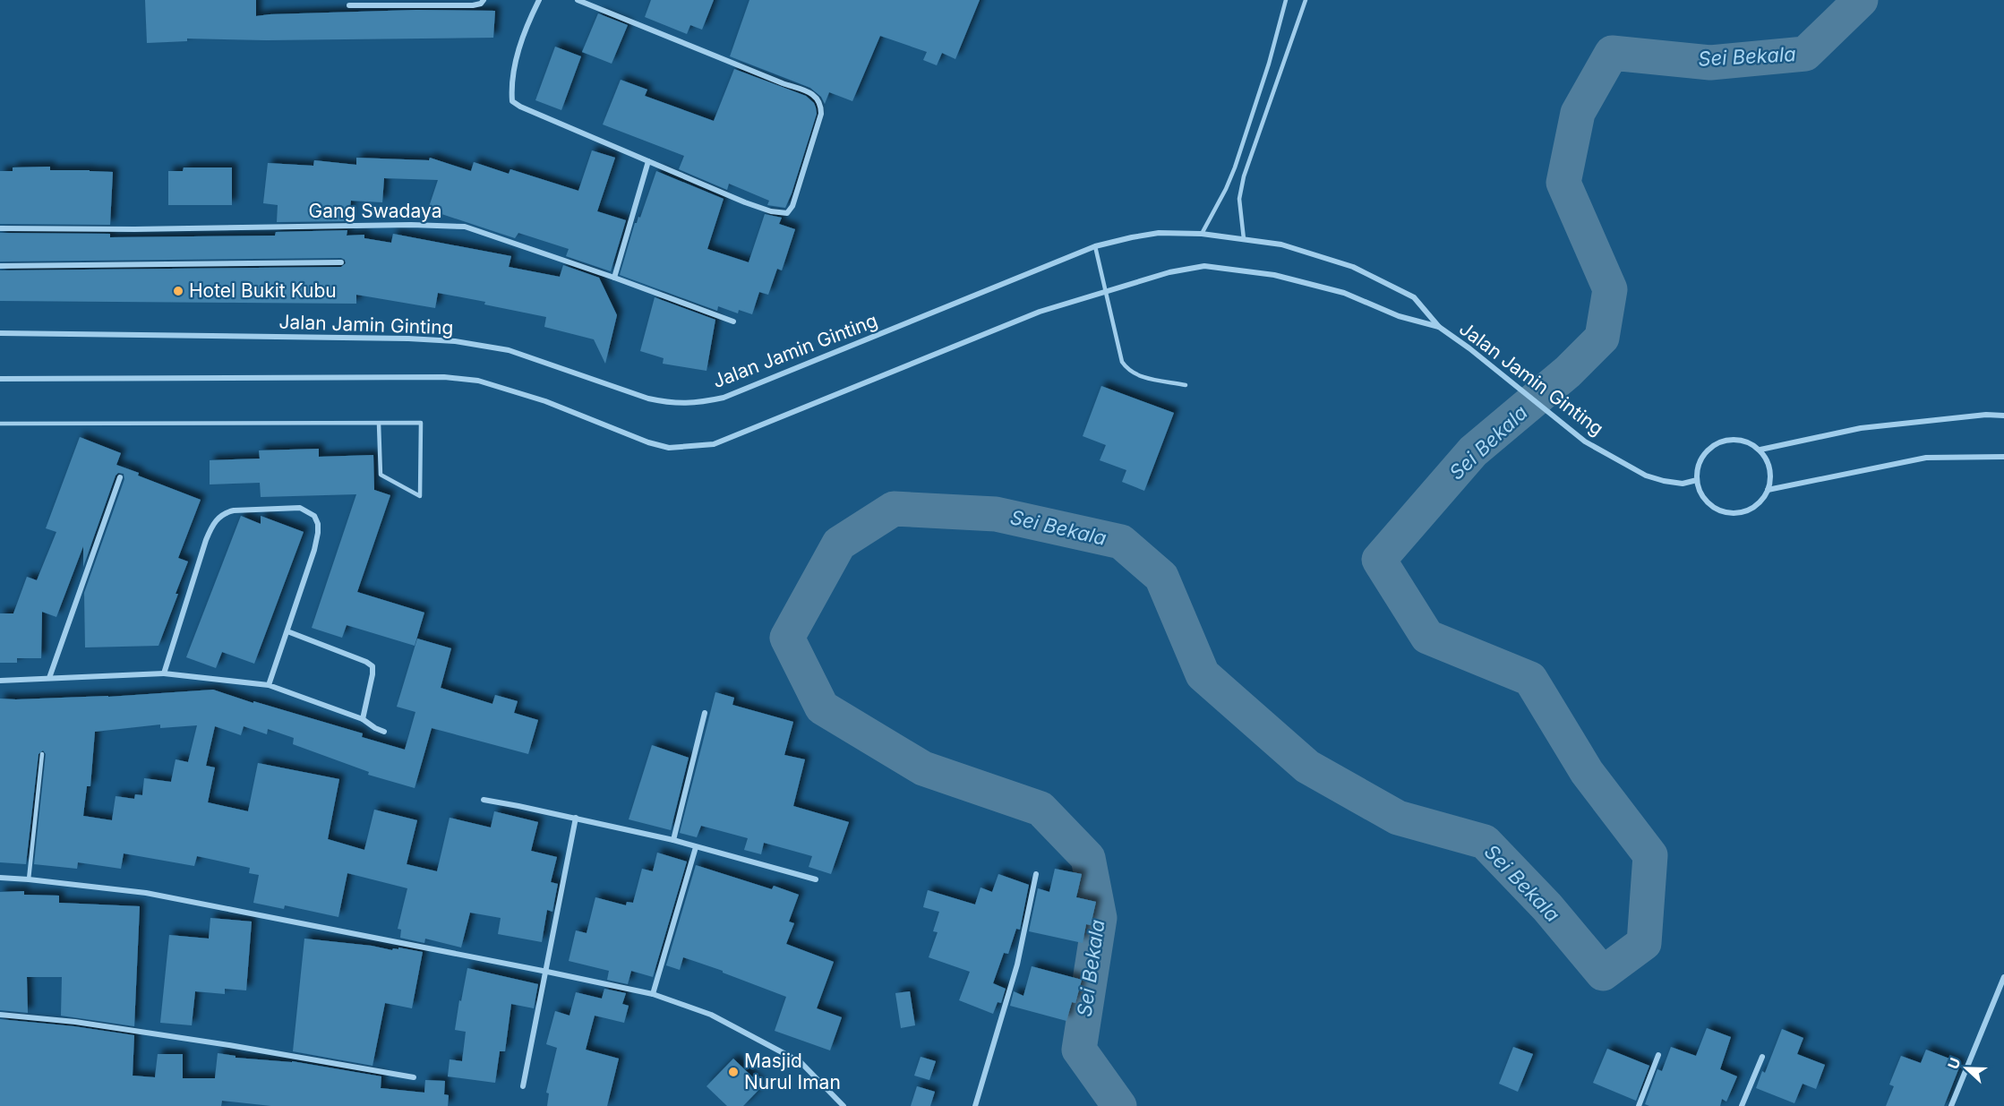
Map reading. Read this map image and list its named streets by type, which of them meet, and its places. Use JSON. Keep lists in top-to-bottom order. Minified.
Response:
{"streets":{"street":["Gang Swadaya","Jalan Jamin Ginting"]},"water":["Sei Bekala"],"places":["Hotel Bukit Kubu","Masjid Nurul Iman"],"north":"left"}
